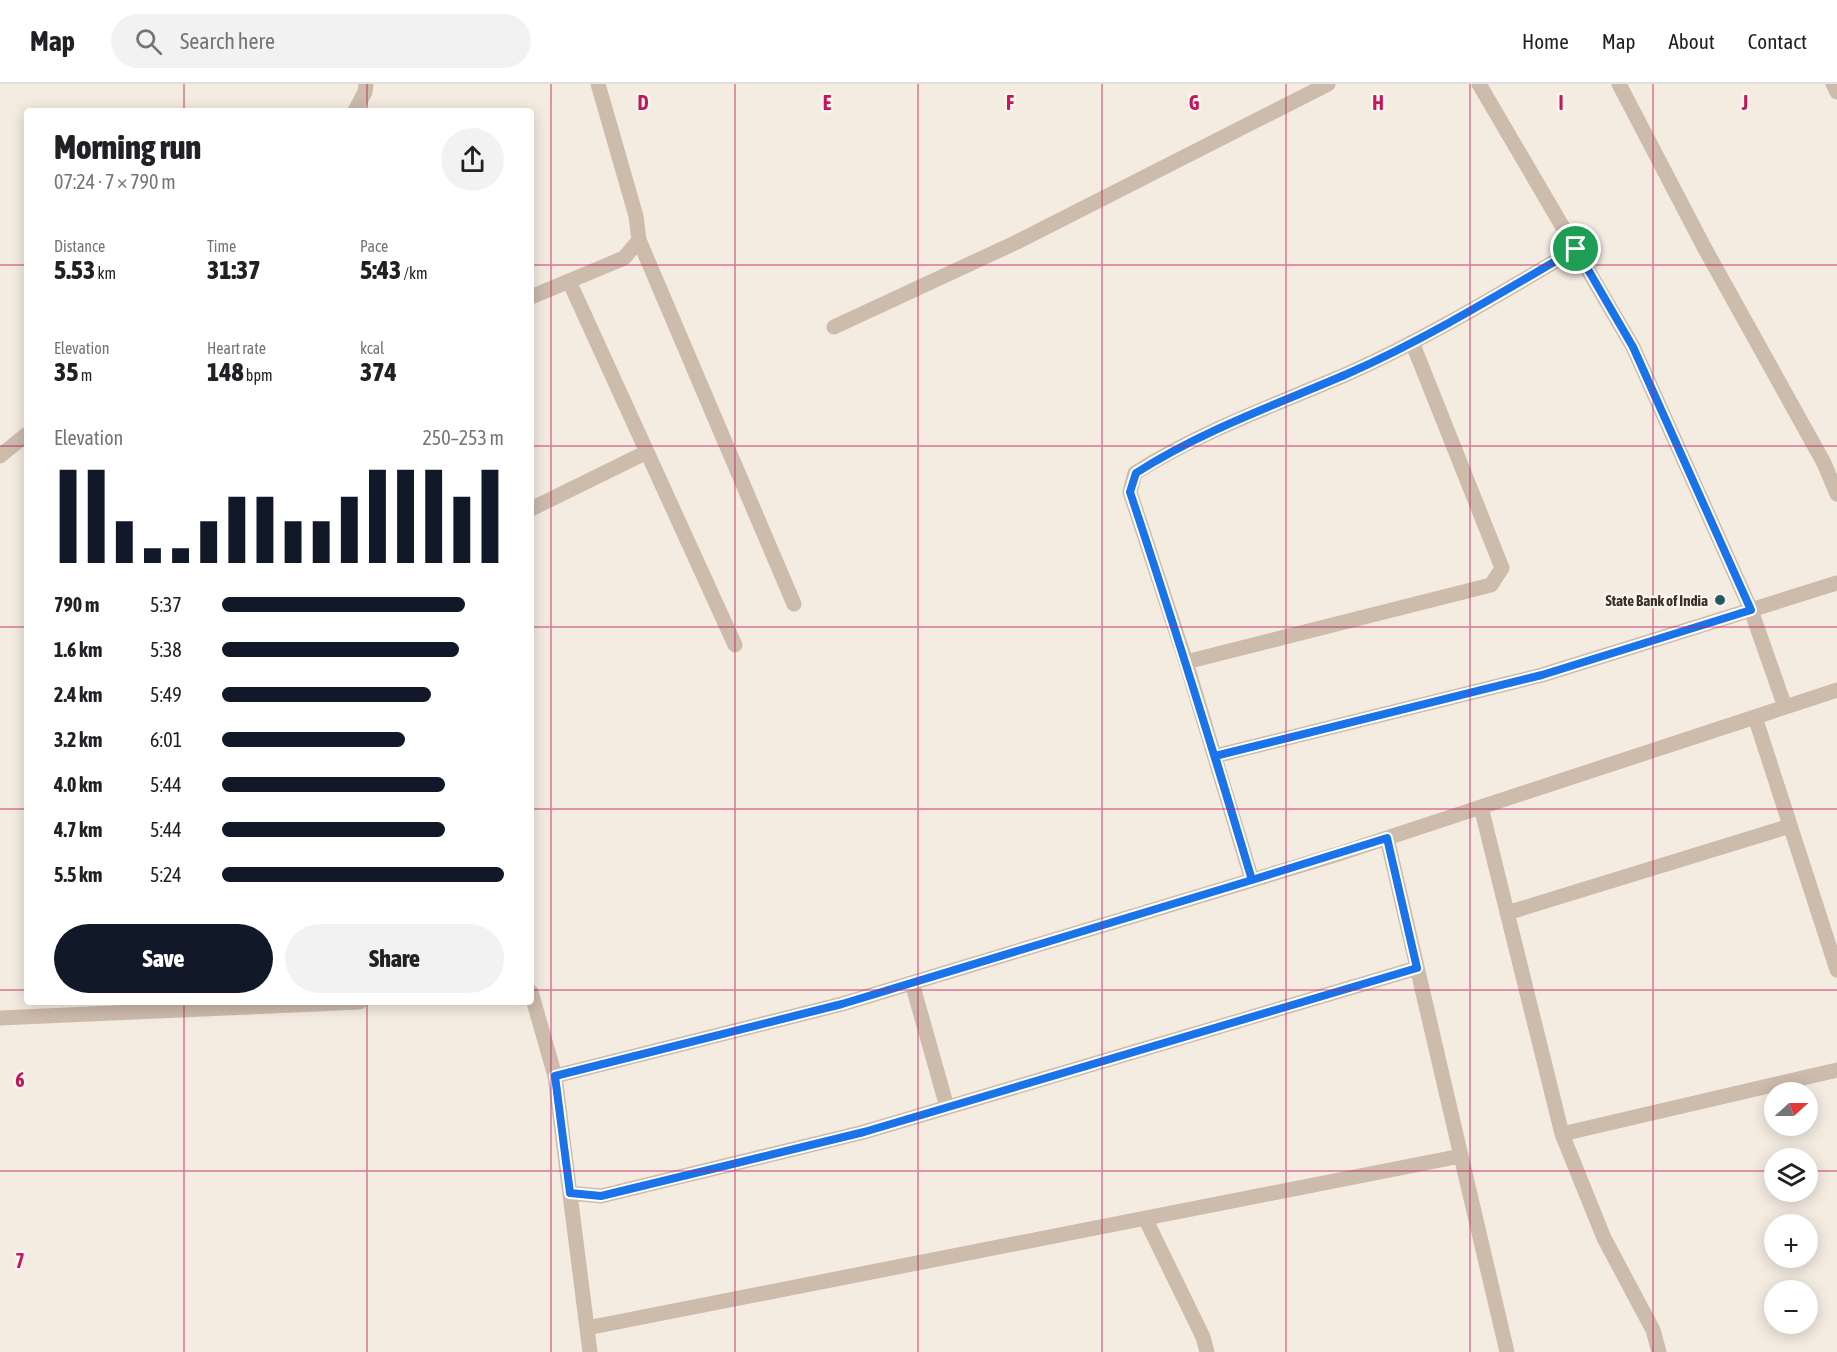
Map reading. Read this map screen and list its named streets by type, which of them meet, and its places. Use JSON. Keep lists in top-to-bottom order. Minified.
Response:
{"places":["State Bank of India"],"north":"right","page":{"header":"Map","search":"Search here","nav":["Home","Map","About","Contact"],"heading":["Morning run","07:24 · 7 × 790 m"],"stats":[["Distance","5.53 km"],["Time","31:37"],["Pace","5:43 /km"],["Elevation","35 m"],["Heart rate","148 bpm"],["kcal","374"]],"chart":["Elevation","250–253 m"],"list":[{"name":"790 m","note":"5:37"},{"name":"1.6 km","note":"5:38"},{"name":"2.4 km","note":"5:49"},{"name":"3.2 km","note":"6:01"},{"name":"4.0 km","note":"5:44"},{"name":"4.7 km","note":"5:44"},{"name":"5.5 km","note":"5:24"}],"buttons":["Save","Share"],"map_buttons":["+","−"]},"grid":{"columns":["D","E","F","G","H","I","J"],"rows":["6","7"]}}
